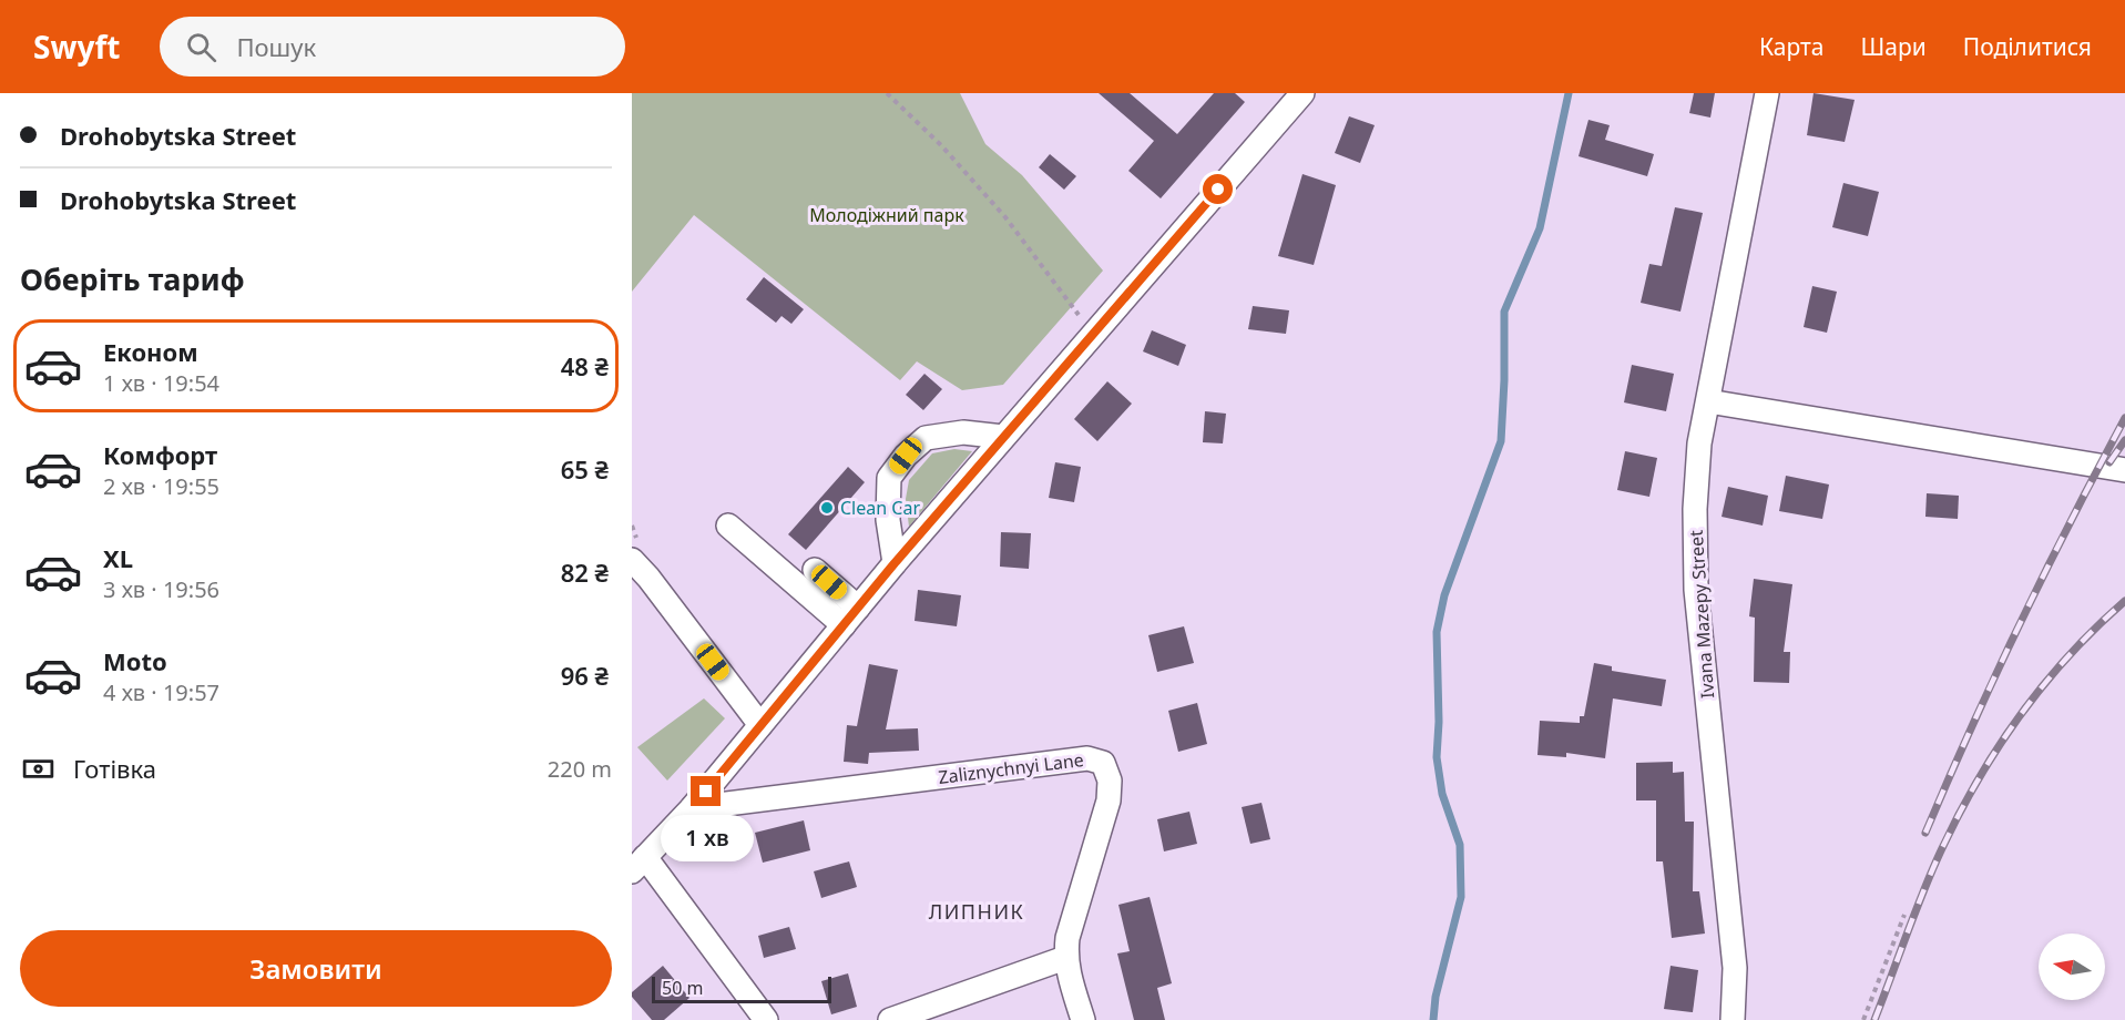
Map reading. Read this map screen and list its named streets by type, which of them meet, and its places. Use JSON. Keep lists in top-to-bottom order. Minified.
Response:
{"streets":{"street":["Ivana Mazepy Street","Zaliznychnyi Lane"]},"districts":["ЛИПНИК"],"parks":["Молодіжний парк"],"places":["Clean Car"],"scale_bar":"50 m","north":"left","page":{"header":"Swyft","search":"Пошук","nav":["Карта","Шари","Поділитися"],"banner":["Drohobytska Street","Drohobytska Street"],"heading":"Оберіть тариф","list":[{"name":"Економ","note":"1 хв · 19:54","value":"48 ₴"},{"name":"Комфорт","note":"2 хв · 19:55","value":"65 ₴"},{"name":"XL","note":"3 хв · 19:56","value":"82 ₴"},{"name":"Moto","note":"4 хв · 19:57","value":"96 ₴"}],"pay":["Готівка","220 m"],"bubble":"1 хв","buttons":"Замовити","scale":"50 m"}}
